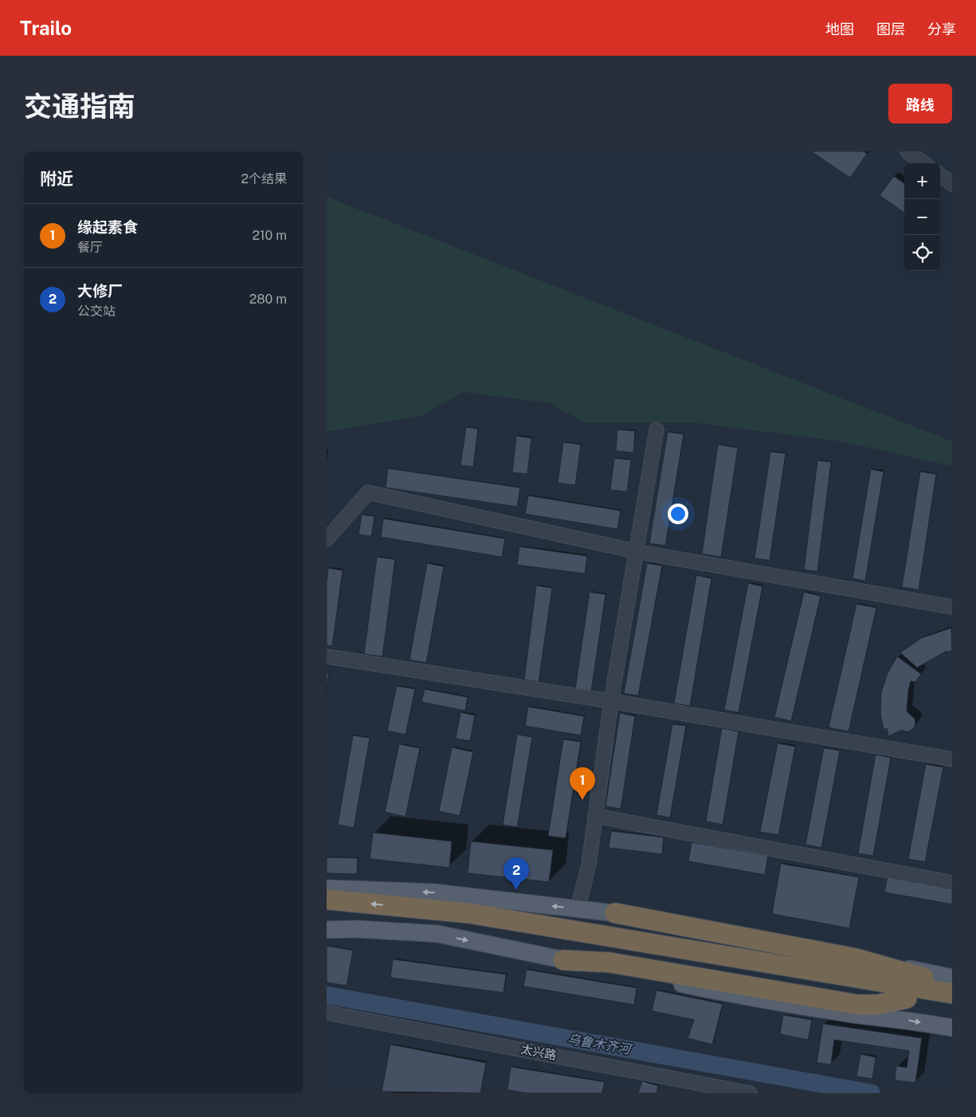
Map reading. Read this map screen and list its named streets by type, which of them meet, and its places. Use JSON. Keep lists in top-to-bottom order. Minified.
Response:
{"streets":{"street":["太兴路"]},"water":["乌鲁木齐河"],"page":{"header":"Trailo","nav":["地图","图层","分享"],"title":"交通指南","buttons":"路线","heading":["附近","2个结果"],"map_buttons":["+","−"],"list":[{"mark":"1","name":"缘起素食","note":"餐厅","value":"210 m"},{"mark":"2","name":"大修厂","note":"公交站","value":"280 m"}],"pins":["1","2"]}}
